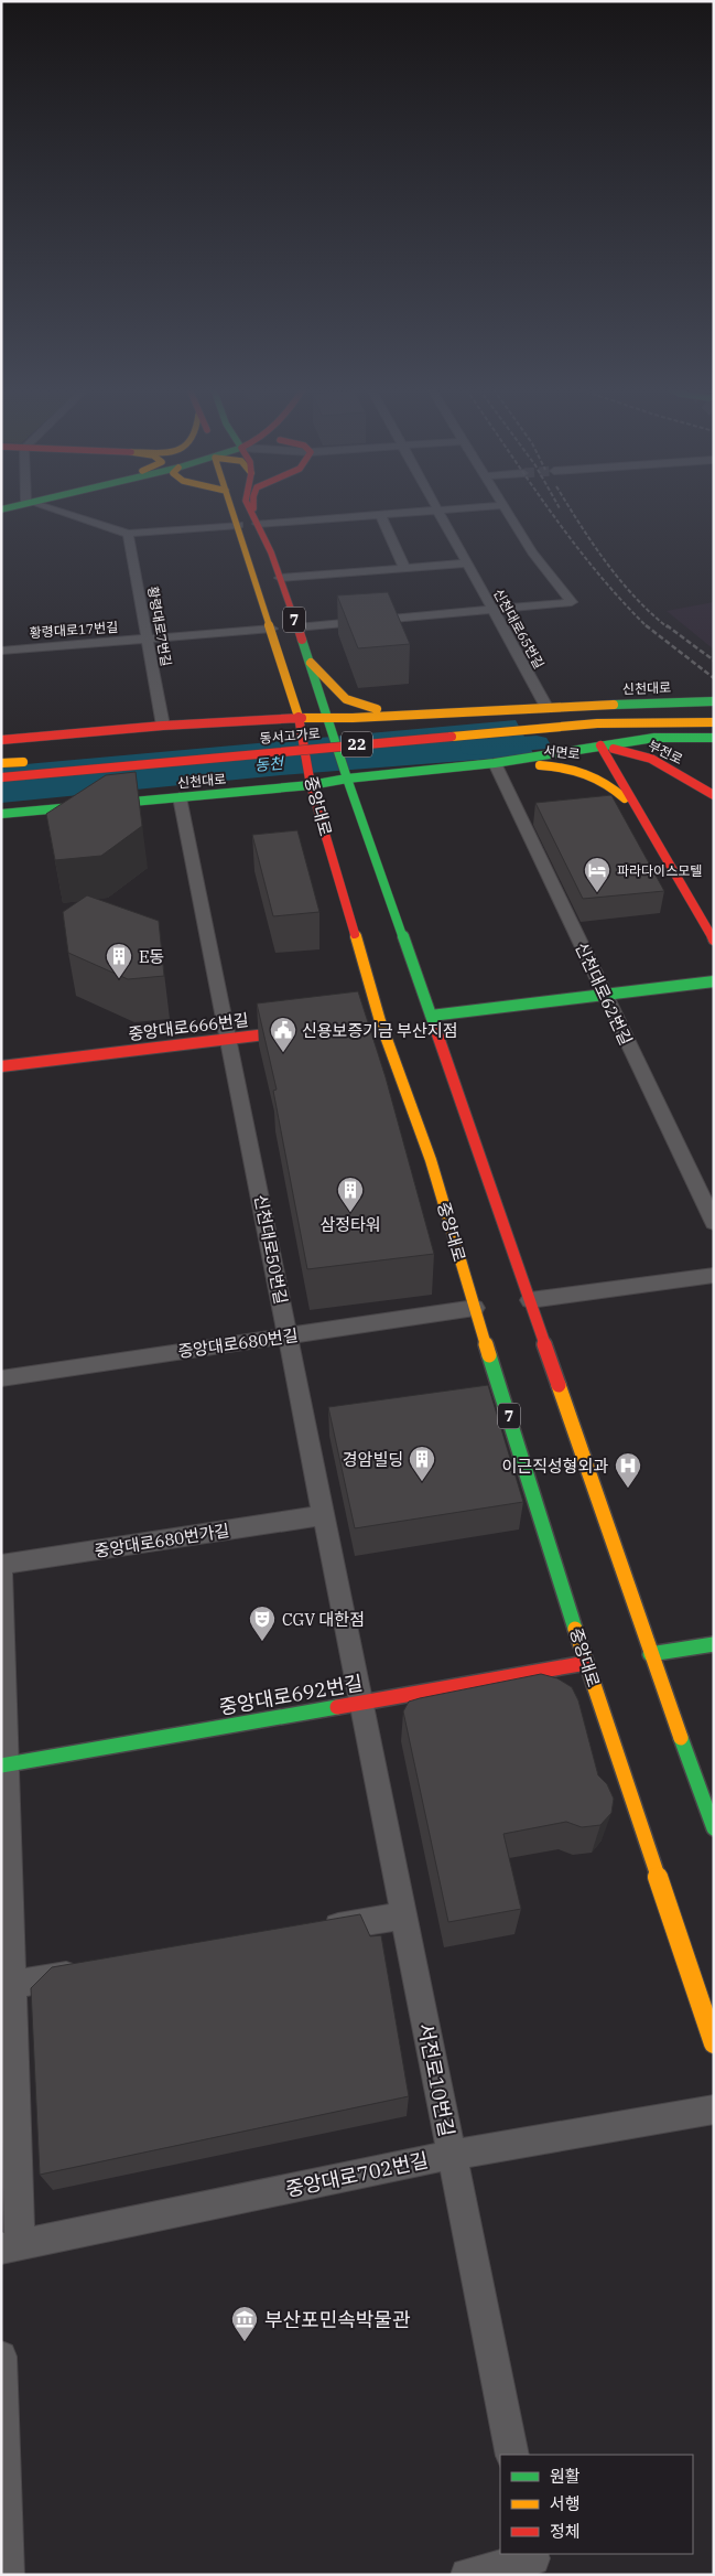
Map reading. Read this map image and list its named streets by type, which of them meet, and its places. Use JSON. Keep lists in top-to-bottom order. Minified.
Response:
{"streets":{"main road":["7","신천대로","동서고가로","22","서면로","부전로","중앙대로","중앙대로666번길","중앙대로692번길"],"street":["황령대로7번길","신천대로65번길","황령대로17번길","신천대로62번길","신천대로50번길","중앙대로680번길","중앙대로680번가길","서전로10번길","중앙대로702번길"]},"crossings":[["황령대로7번길","황령대로17번길"],["황령대로7번길","신천대로"],["신천대로65번길","신천대로"],["황령대로17번길","중앙대로"],["신천대로","서면로"],["신천대로","부전로"],["신천대로","중앙대로"],["신천대로","신천대로62번길"],["신천대로","신천대로50번길"],["서면로","부전로"],["서면로","신천대로62번길"],["중앙대로","중앙대로680번길"],["중앙대로","중앙대로692번길"],["중앙대로666번길","신천대로50번길"],["신천대로50번길","중앙대로680번길"],["신천대로50번길","중앙대로680번가길"],["신천대로50번길","중앙대로692번길"],["신천대로50번길","서전로10번길"],["중앙대로692번길","서전로10번길"],["서전로10번길","중앙대로702번길"]],"water":["동천"],"places":{"hotel":["파라다이스모텔"],"building":["E동","삼정타워","경암빌딩"],"public building":["신용보증기금 부산지점"],"hospital":["이근직성형외과"],"theatre":["CGV 대한점"],"museum":["부산포민속박물관"]},"legend":["원활","서행","정체"]}
